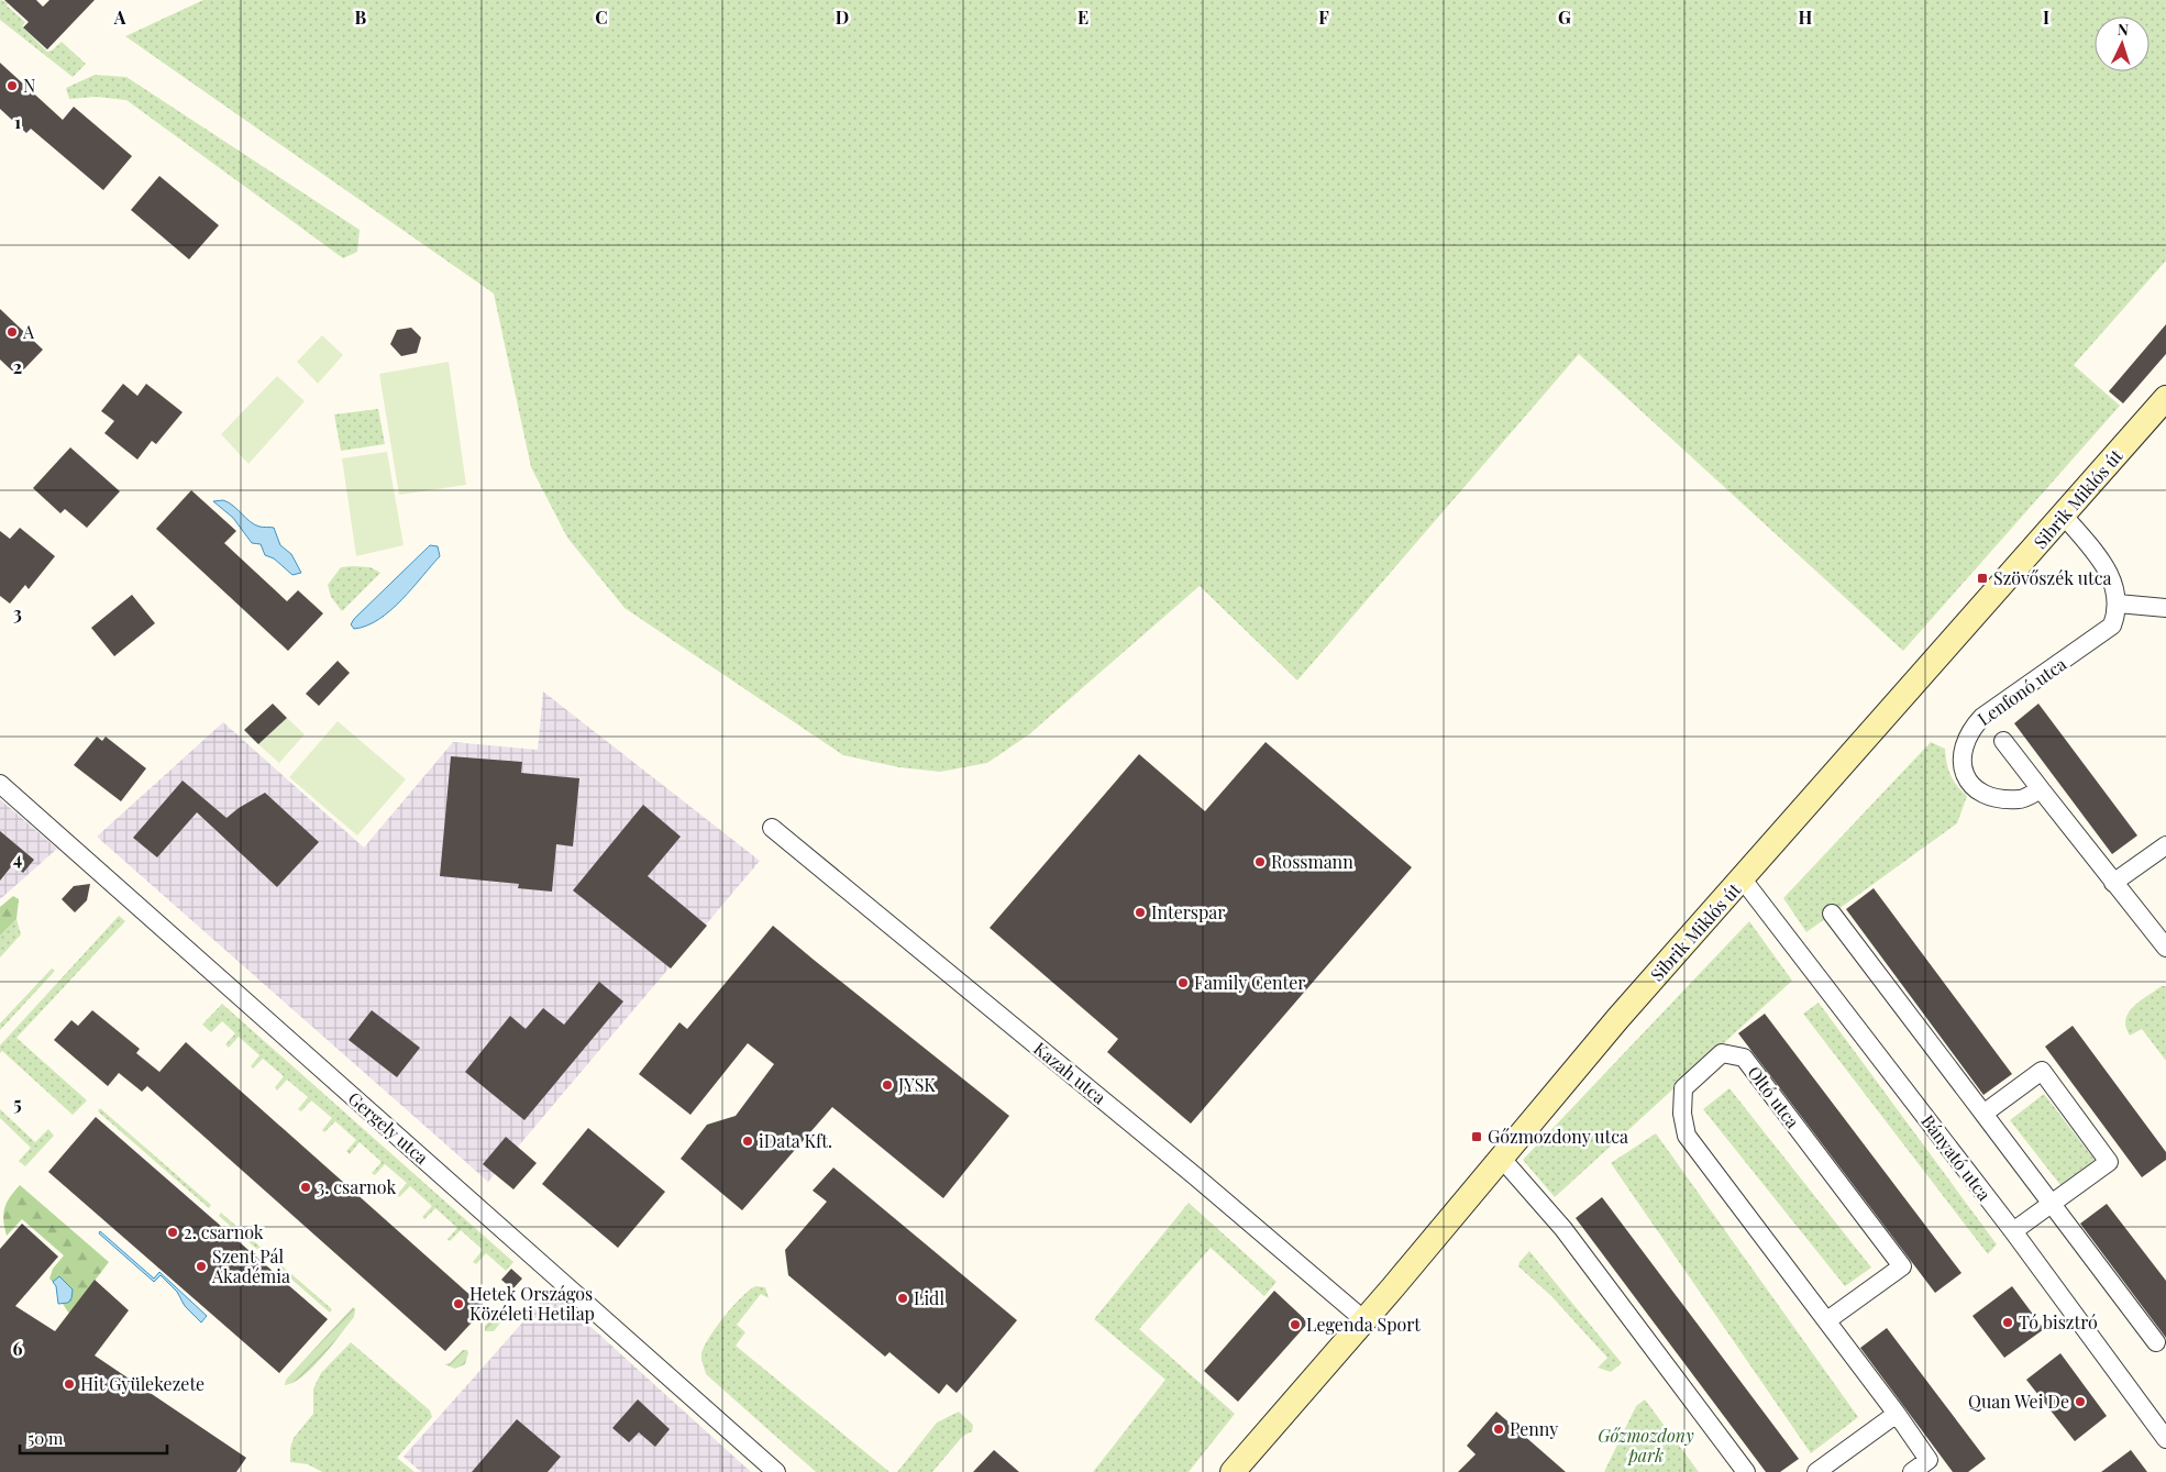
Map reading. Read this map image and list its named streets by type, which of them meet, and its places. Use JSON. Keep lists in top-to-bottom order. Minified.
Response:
{"streets":{"street":["Sibrik Miklós út","Lenfonó utca","Kazah utca","Oltó utca","Gergely utca","Bányató utca"]},"crossings":[["Sibrik Miklós út","Kazah utca"],["Sibrik Miklós út","Bányató utca"]],"parks":["Gőzmozdony park"],"places":{"other":["N","A","Rossmann","Interspar","Family Center","JYSK","iData Kft.","3. csarnok","2. csarnok","Szent Pál Akadémia","Lidl","Hetek Országos Közéleti Hetilap","Tó bisztró","Legenda Sport","Hit Gyülekezete","Quan Wei De","Penny"],"transit":["Szövőszék utca","Gőzmozdony utca"]},"scale_bar":"50 m","north":"top","grid":{"columns":["A","B","C","D","E","F","G","H","I"],"rows":["1","2","3","4","5","6"]}}
